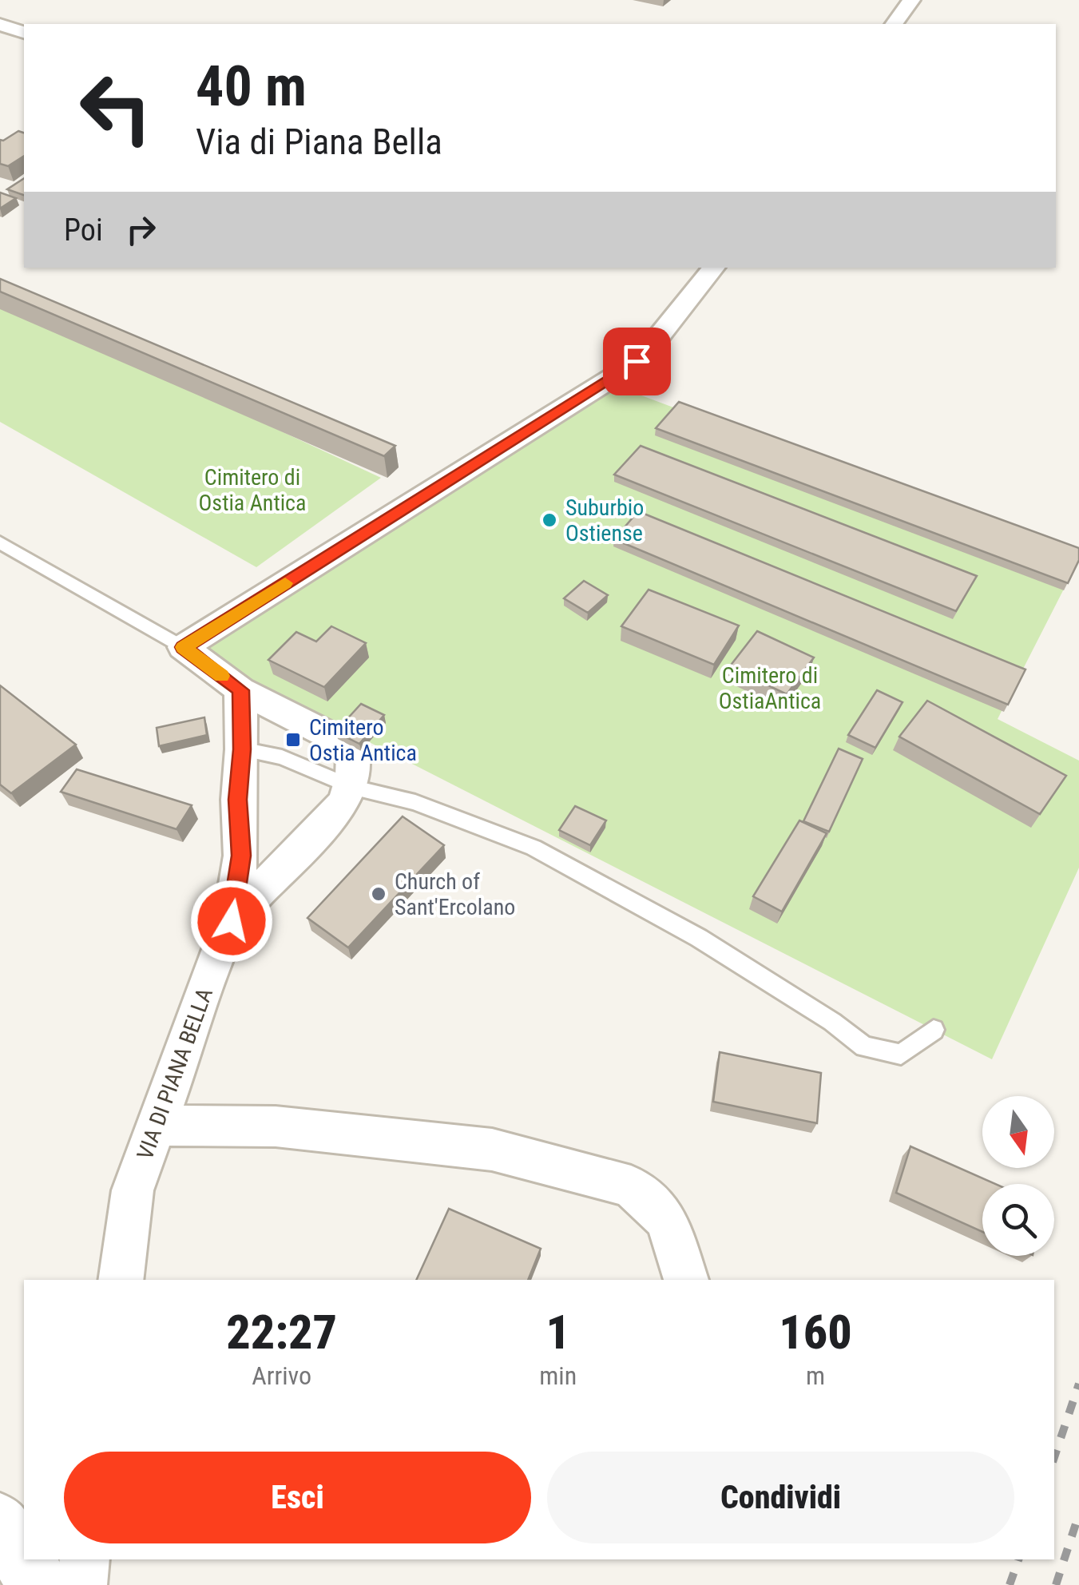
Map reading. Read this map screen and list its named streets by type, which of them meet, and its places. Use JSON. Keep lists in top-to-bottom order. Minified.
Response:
{"streets":{"street":["VIA DI PIANA BELLA"]},"parks":["Cimitero di Ostia Antica","Cimitero di OstiaAntica"],"places":{"other":["Suburbio Ostiense","Church of Sant'Ercolano"],"transit":["Cimitero Ostia Antica"]},"north":"bottom","page":{"turn":["40 m","Via di Piana Bella"],"then":"Poi","eta":["22:27","Arrivo","1","min","160","m"],"buttons":["Esci","Condividi"]}}
